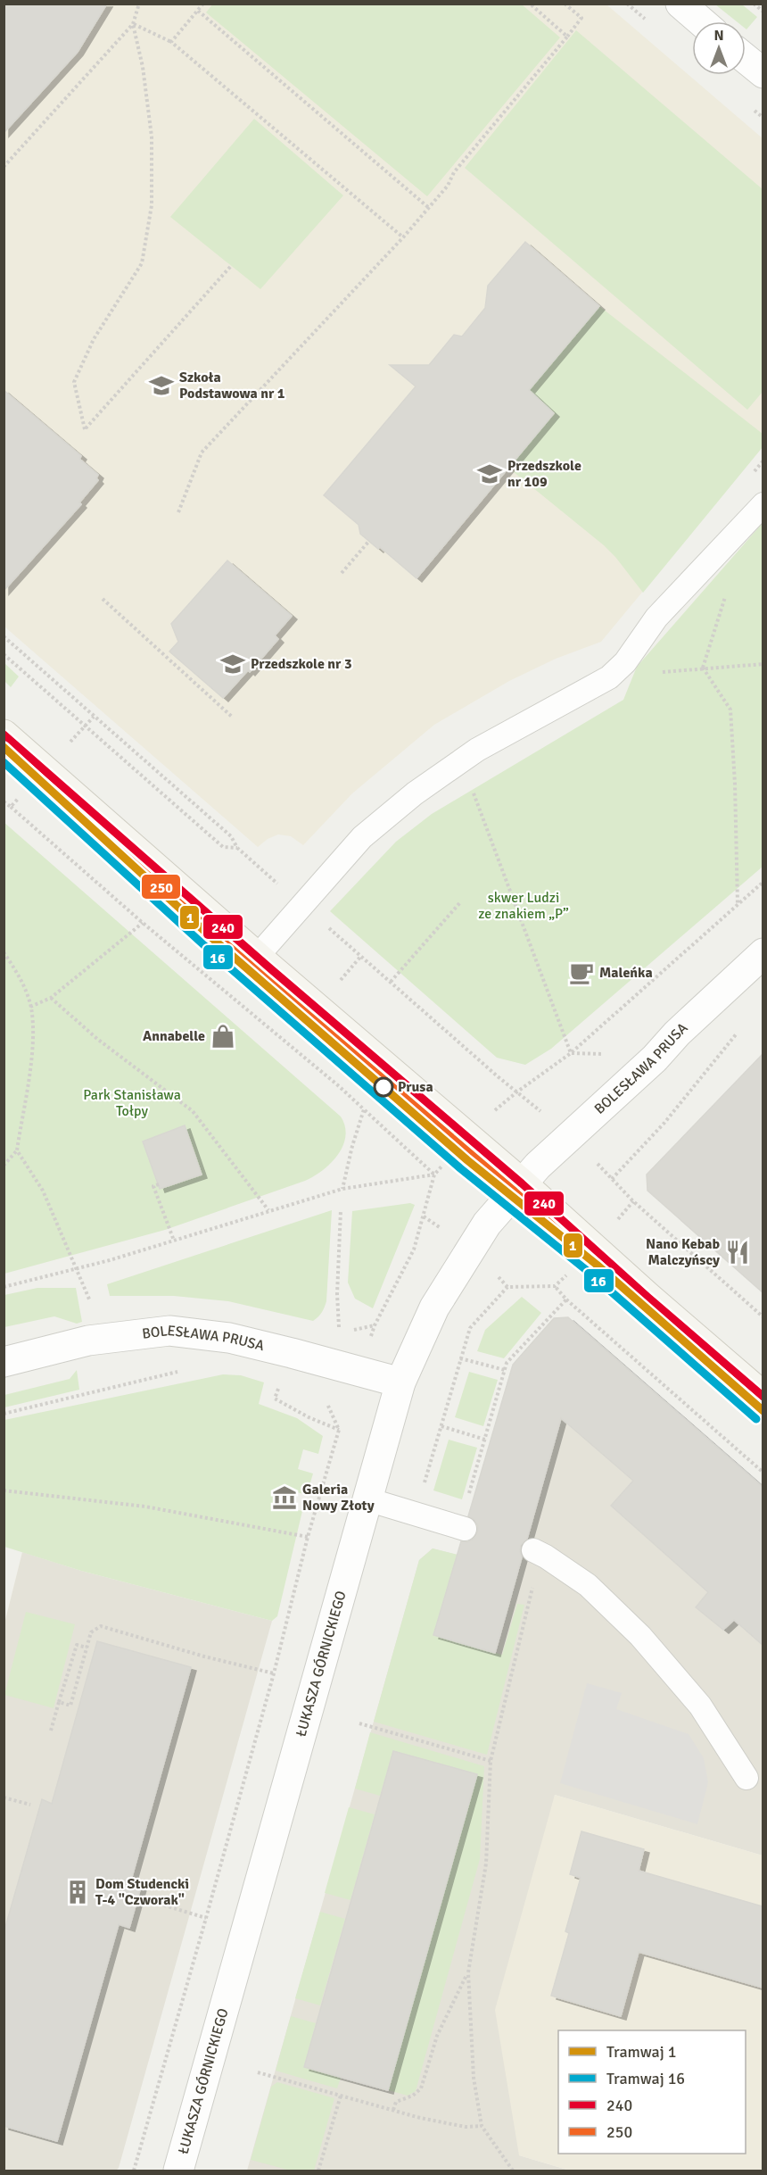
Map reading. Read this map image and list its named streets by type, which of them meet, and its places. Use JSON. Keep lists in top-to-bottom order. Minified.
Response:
{"streets":{"street":["BOLESŁAWA PRUSA","ŁUKASZA GÓRNICKIEGO"]},"crossings":[["BOLESŁAWA PRUSA","ŁUKASZA GÓRNICKIEGO"]],"parks":["skwer Ludzi ze znakiem „P”","Park Stanisława Tołpy"],"places":{"school or university":["Szkoła Podstawowa nr 1","Przedszkole nr 109","Przedszkole nr 3"],"cafe":["Maleńka"],"shop":["Annabelle"],"other":["Prusa"],"restaurant":["Nano Kebab Malczyńscy"],"museum":["Galeria Nowy Złoty"],"building":["Dom Studencki T-4 \"Czworak\""]},"lines":["transit line 240","tram line 1","transit line 250","tram line 16"],"legend":["Tramwaj 1","Tramwaj 16","240","250"],"north":"top"}
